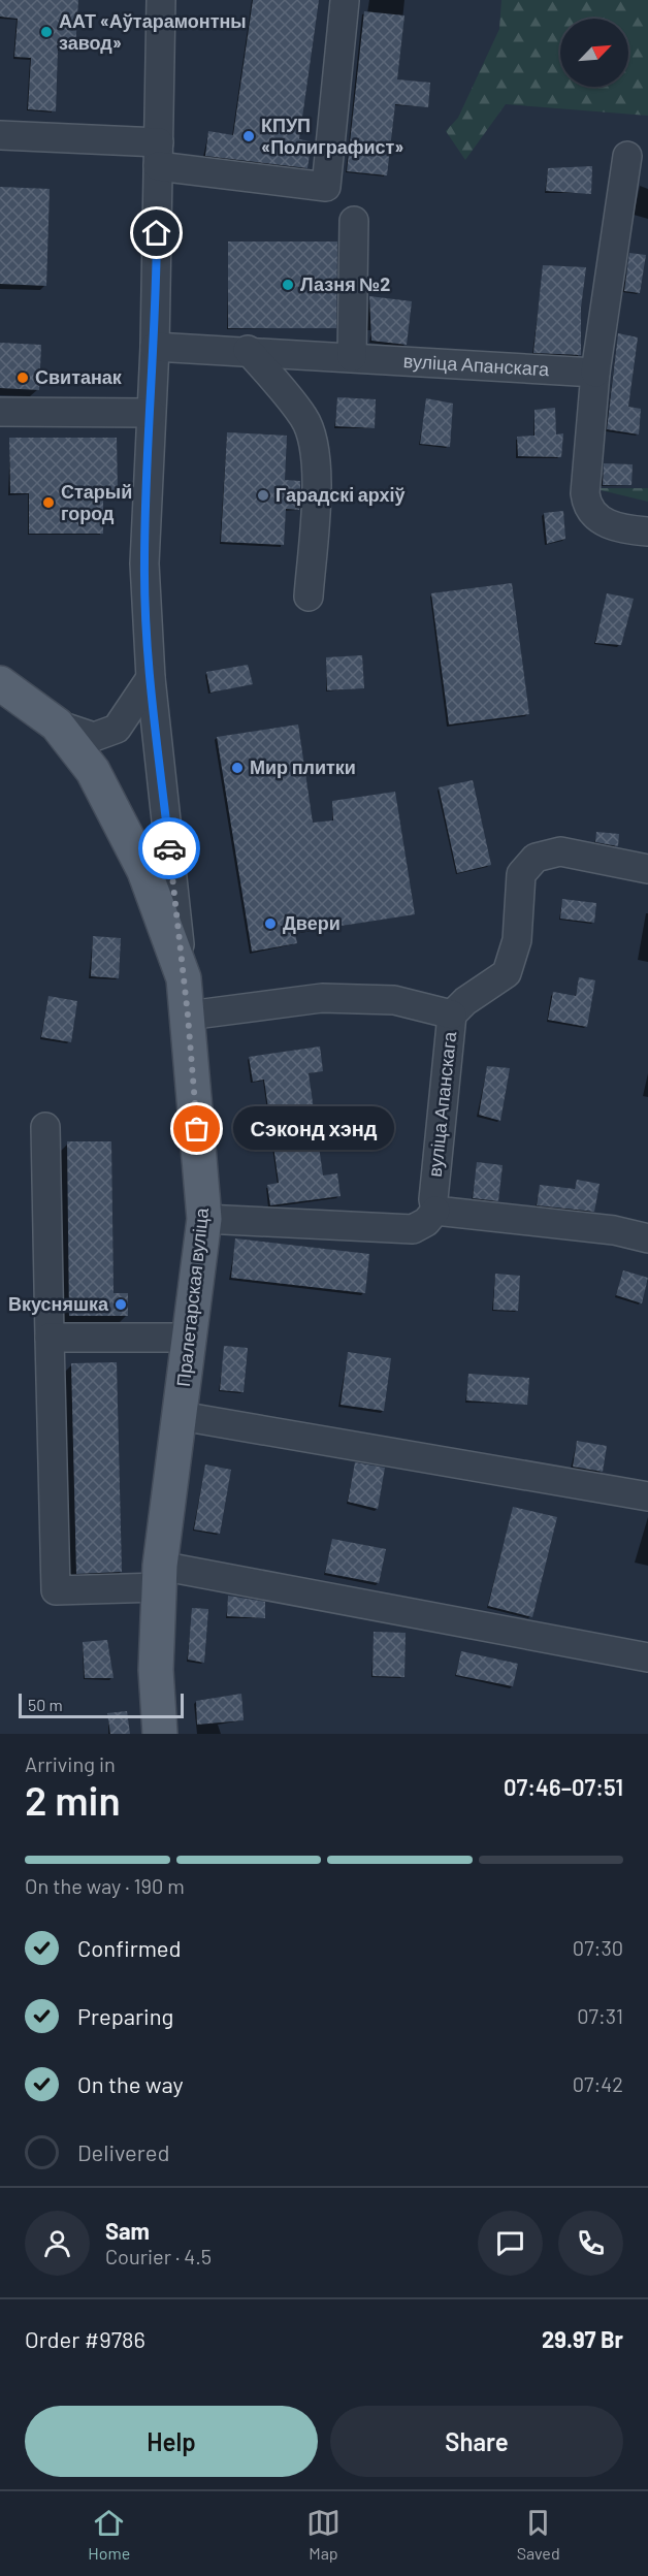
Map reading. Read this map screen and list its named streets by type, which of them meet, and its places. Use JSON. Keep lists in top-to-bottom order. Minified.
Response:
{"streets":{"main road":["Пралетарская вуліца"],"street":["вуліца Апанскага"]},"places":["ААТ «Аўтарамонтны завод»","КПУП «Полиграфист»","Лазня №2","Свитанак","Гарадскі архіў","Старый город","Мир плитки","Двери","Сэконд хэнд","Вкусняшка"],"scale_bar":"50 m","north":"top right","page":{"bubble":"Сэконд хэнд","scale":"50 m","heading":["2 min","Arriving in","07:46–07:51"],"panel":["Sam","Courier · 4.5","Order #9786","29.97 Br"],"bar":"On the way · 190 m","list":[["Confirmed","07:30"],["Preparing","07:31"],["On the way","07:42"],"Delivered"],"buttons":["Help","Share"],"tabs":["Home","Map","Saved"]}}
